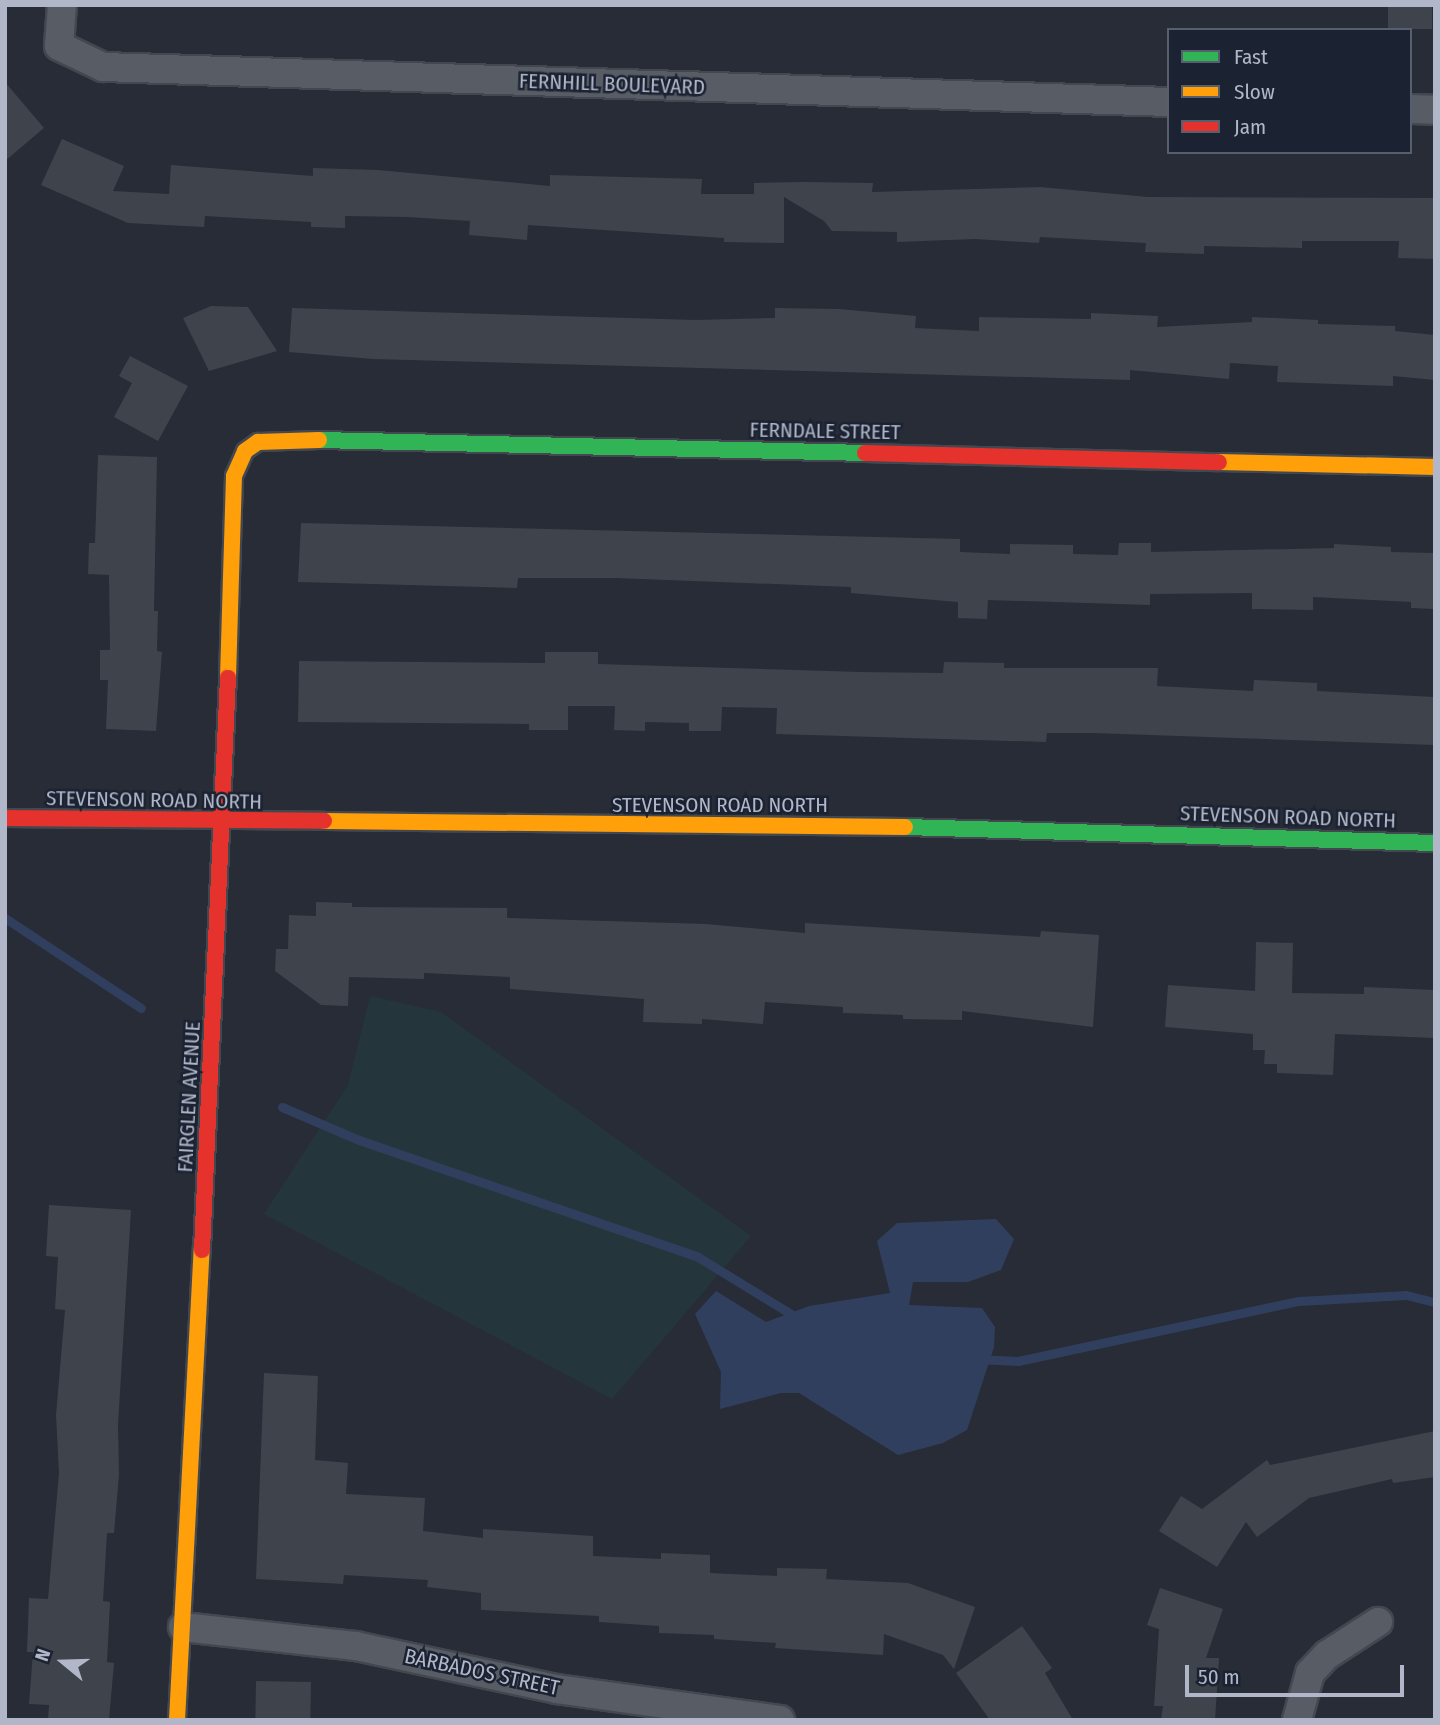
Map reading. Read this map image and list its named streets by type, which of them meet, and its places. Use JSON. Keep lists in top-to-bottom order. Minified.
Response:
{"streets":{"street":["FERNHILL BOULEVARD","FERNDALE STREET","STEVENSON ROAD NORTH","FAIRGLEN AVENUE","BARBADOS STREET"]},"crossings":[["FERNDALE STREET","FAIRGLEN AVENUE"],["STEVENSON ROAD NORTH","FAIRGLEN AVENUE"],["FAIRGLEN AVENUE","BARBADOS STREET"]],"legend":["Fast","Slow","Jam"],"scale_bar":"50 m","north":"left"}
